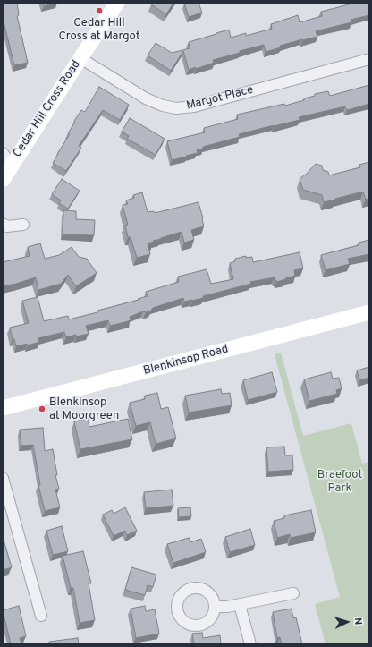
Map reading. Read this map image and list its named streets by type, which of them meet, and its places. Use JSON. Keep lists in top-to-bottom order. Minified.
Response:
{"streets":{"street":["Margot Place","Cedar Hill Cross Road","Blenkinsop Road"]},"crossings":[["Margot Place","Cedar Hill Cross Road"]],"parks":["Braefoot Park"],"places":["Cedar Hill Cross at Margot","Blenkinsop at Moorgreen"],"north":"right"}
